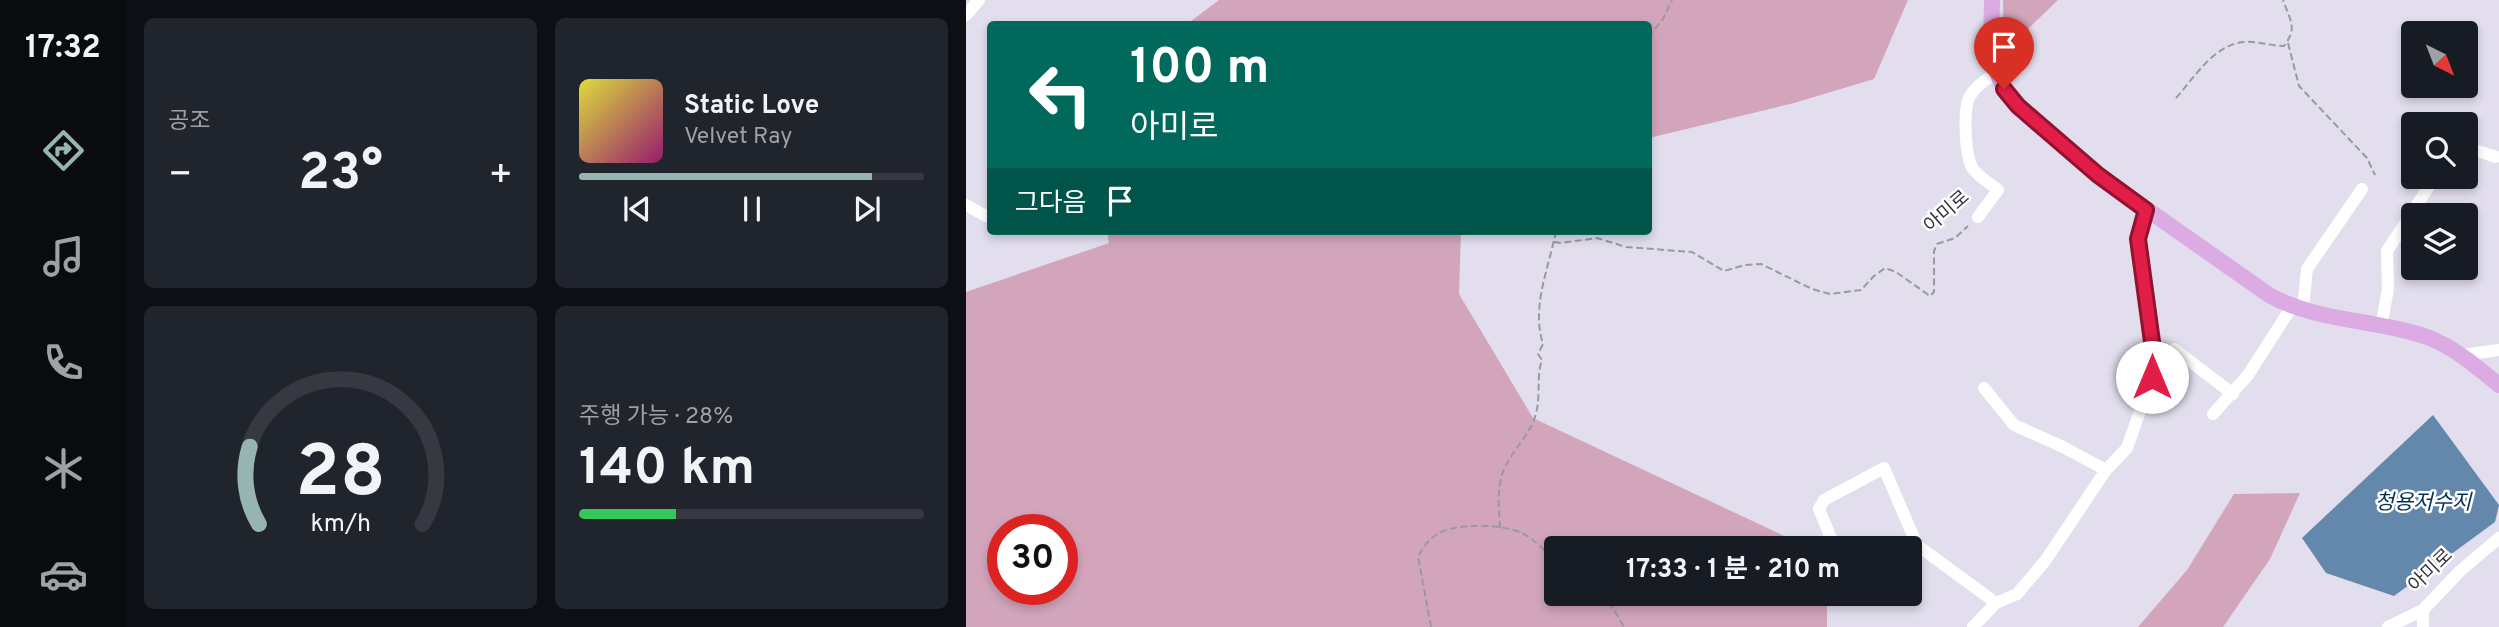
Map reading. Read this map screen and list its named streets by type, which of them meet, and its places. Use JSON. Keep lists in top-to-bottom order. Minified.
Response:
{"streets":{"street":["아미로"]},"water":["청용저수지"],"north":"bottom right","page":{"tabs":"17:32","tile":["공조",["주행 가능 · 28%","140 km"]],"turn":["100 m","아미로"],"song":["Static Love","Velvet Ray"],"heat":["−","23°","+"],"then":"그다음","limit":"30","trip":"17:33 · 1 분 · 210 m","gauge":["28","km/h"]}}
